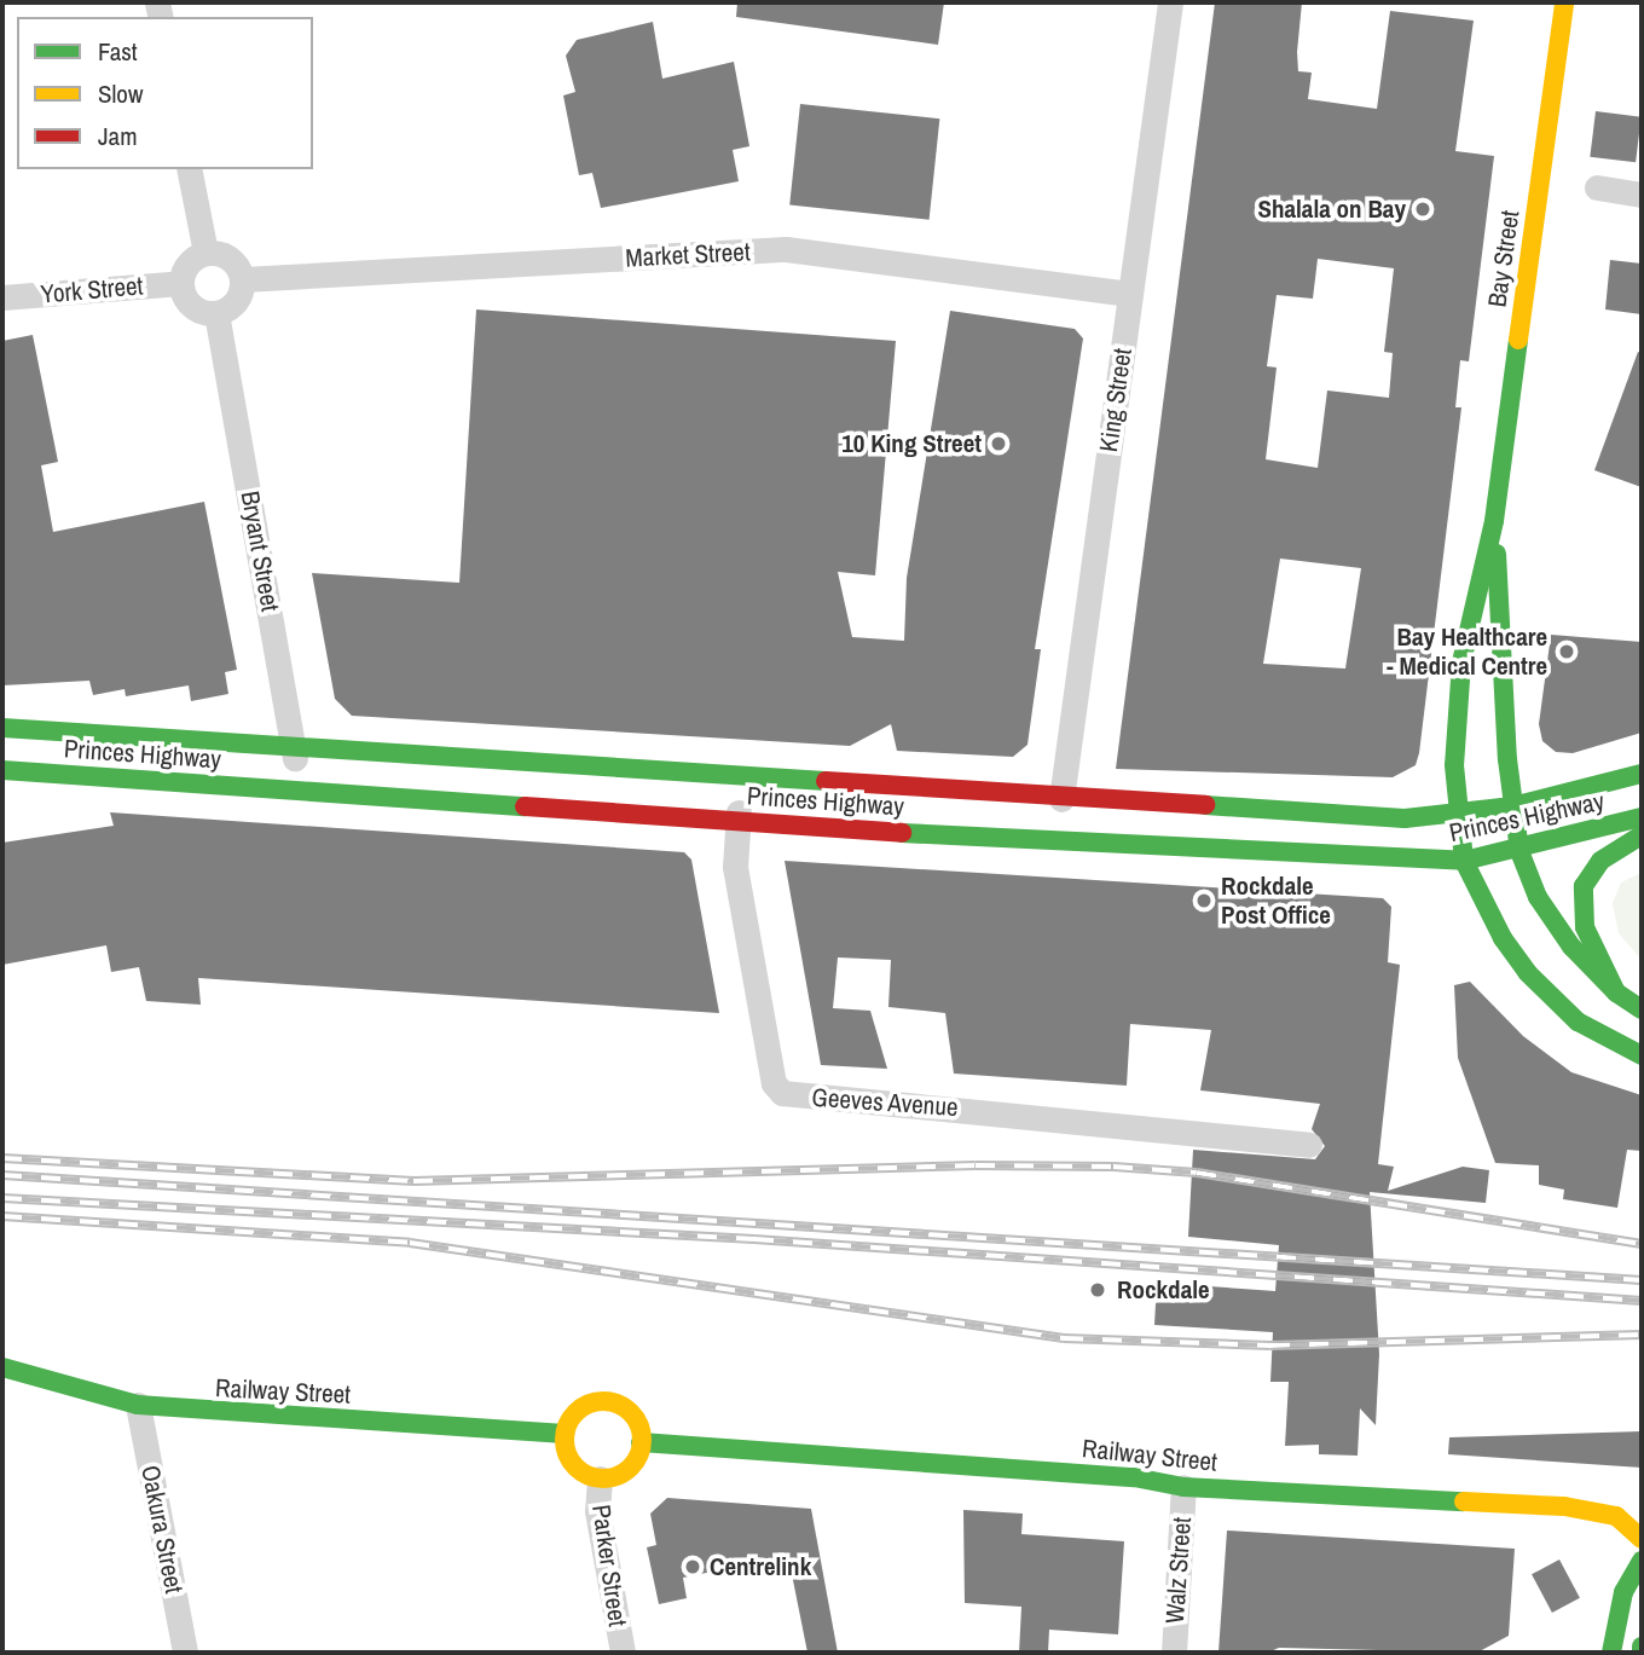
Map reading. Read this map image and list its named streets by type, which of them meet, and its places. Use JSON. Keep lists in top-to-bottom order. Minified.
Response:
{"streets":{"main road":["Bay Street","Princes Highway","Railway Street"],"street":["Market Street","York Street","King Street","Bryant Street","Geeves Avenue","Oakura Street","Parker Street","Walz Street"]},"crossings":[["Market Street","York Street"],["Market Street","King Street"],["Market Street","Bryant Street"],["Bay Street","Princes Highway"],["York Street","Bryant Street"],["King Street","Princes Highway"],["Bryant Street","Princes Highway"],["Princes Highway","Geeves Avenue"],["Railway Street","Oakura Street"],["Railway Street","Parker Street"],["Railway Street","Walz Street"]],"places":["Shalala on Bay","10 King Street","Bay Healthcare - Medical Centre","Rockdale Post Office","Rockdale","Centrelink"],"legend":["Fast","Slow","Jam"]}
